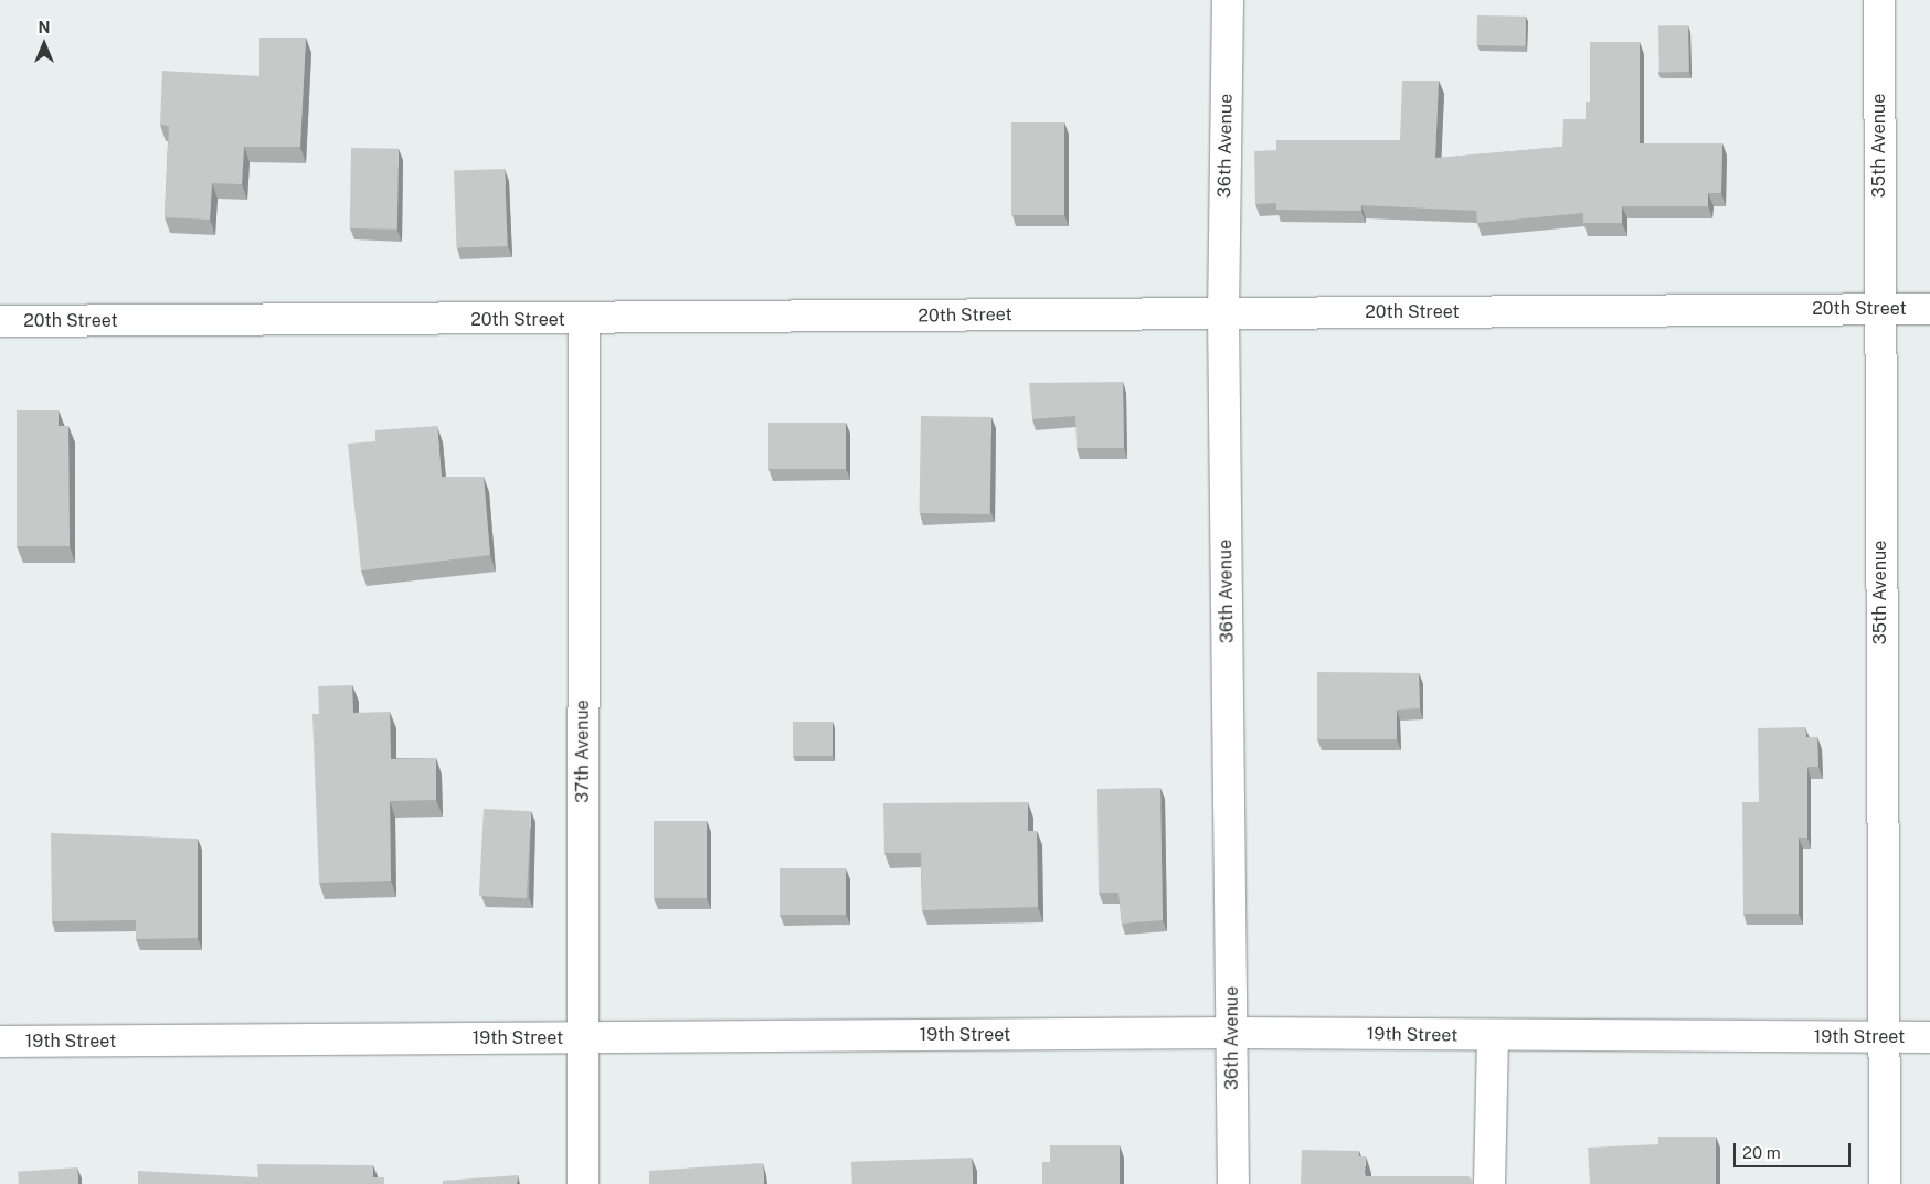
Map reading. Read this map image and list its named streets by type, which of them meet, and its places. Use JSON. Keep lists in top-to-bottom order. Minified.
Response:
{"streets":{"street":["36th Avenue","35th Avenue","20th Street","37th Avenue","19th Street"]},"crossings":[["36th Avenue","20th Street"],["36th Avenue","19th Street"],["35th Avenue","20th Street"],["35th Avenue","19th Street"],["20th Street","37th Avenue"],["37th Avenue","19th Street"]],"scale_bar":"20 m","north":"top"}
